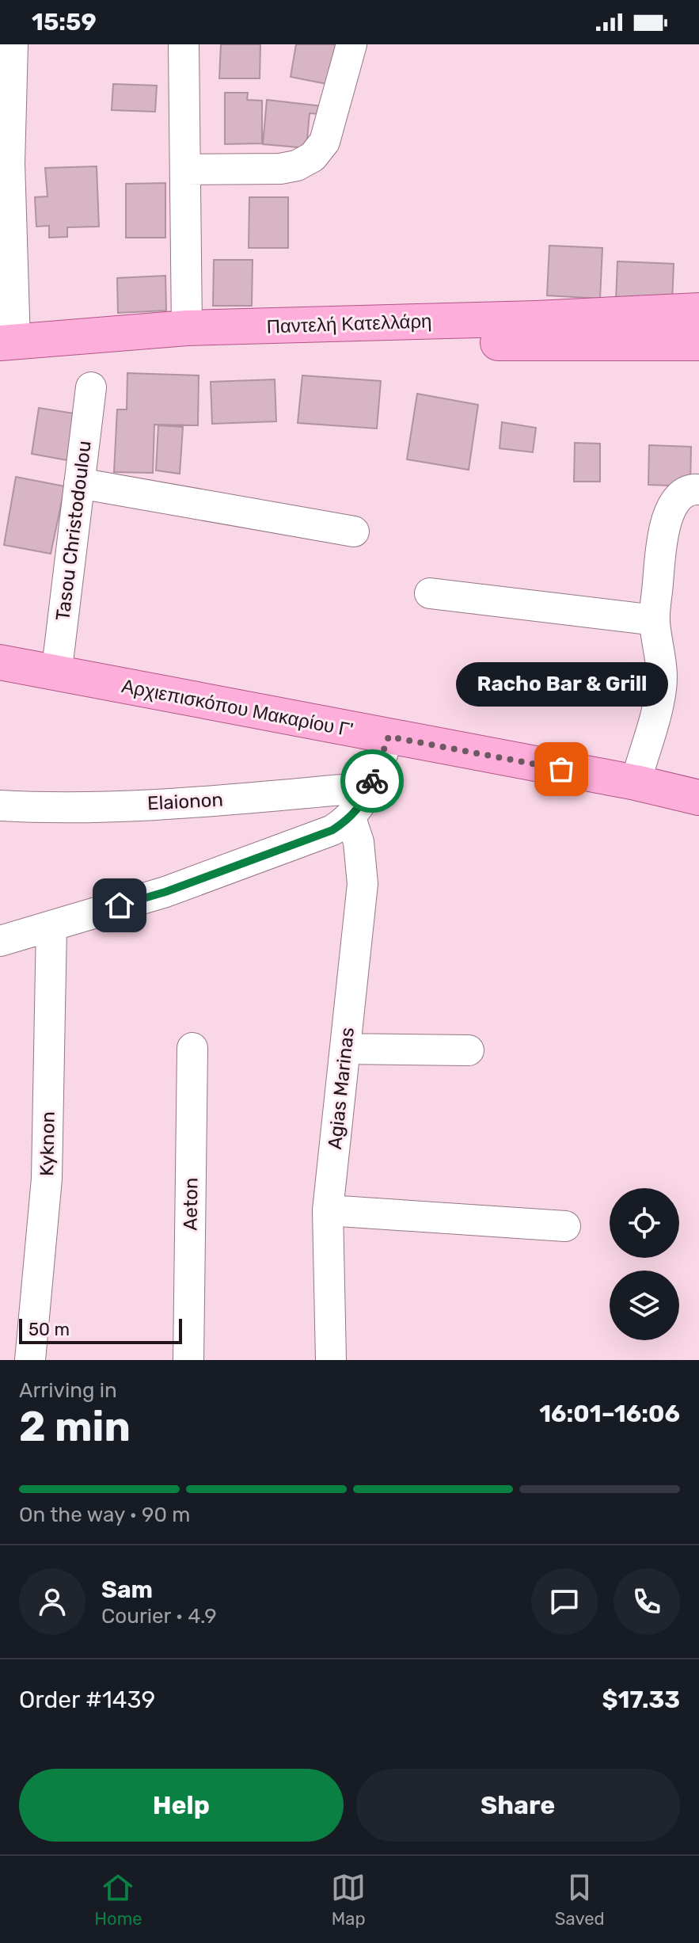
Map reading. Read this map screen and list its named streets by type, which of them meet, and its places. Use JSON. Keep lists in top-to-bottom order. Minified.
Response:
{"streets":{"main road":["Παντελή Κατελλάρη","Αρχιεπισκόπου Μακαρίου Γ'"],"street":["Tasou Christodoulou","Elaionon","Agias Marinas","Kyknon","Aeton"]},"crossings":[["Tasou Christodoulou","Αρχιεπισκόπου Μακαρίου Γ'"]],"places":["Racho Bar & Grill"],"scale_bar":"50 m","page":{"status":"15:59","bubble":"Racho Bar & Grill","scale":"50 m","heading":["2 min","Arriving in","16:01–16:06"],"panel":["Sam","Courier · 4.9","Order #1439","$17.33"],"bar":"On the way · 90 m","buttons":["Help","Share"],"tabs":["Home","Map","Saved"]}}
